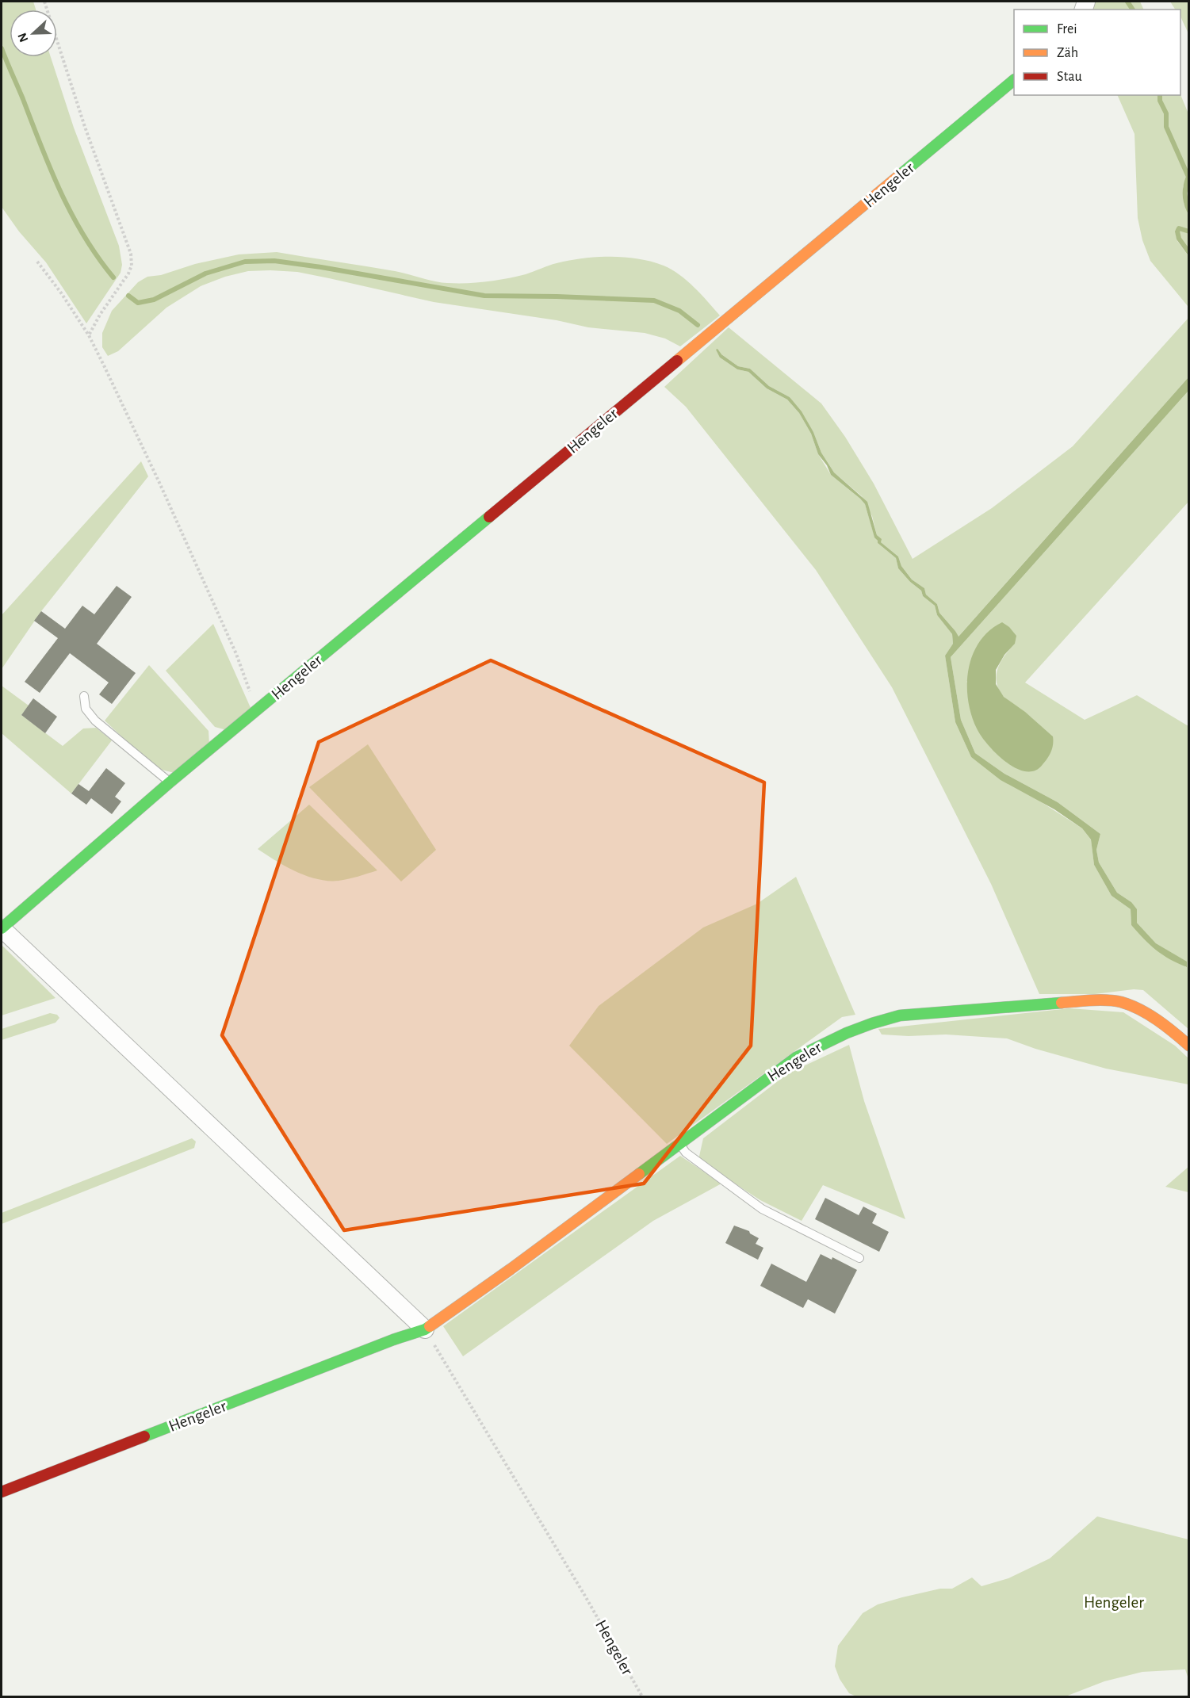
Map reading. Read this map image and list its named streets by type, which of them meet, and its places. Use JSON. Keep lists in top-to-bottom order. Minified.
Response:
{"streets":{"street":["Hengeler"]},"parks":["Hengeler"],"legend":["Frei","Zäh","Stau"],"north":"left"}
